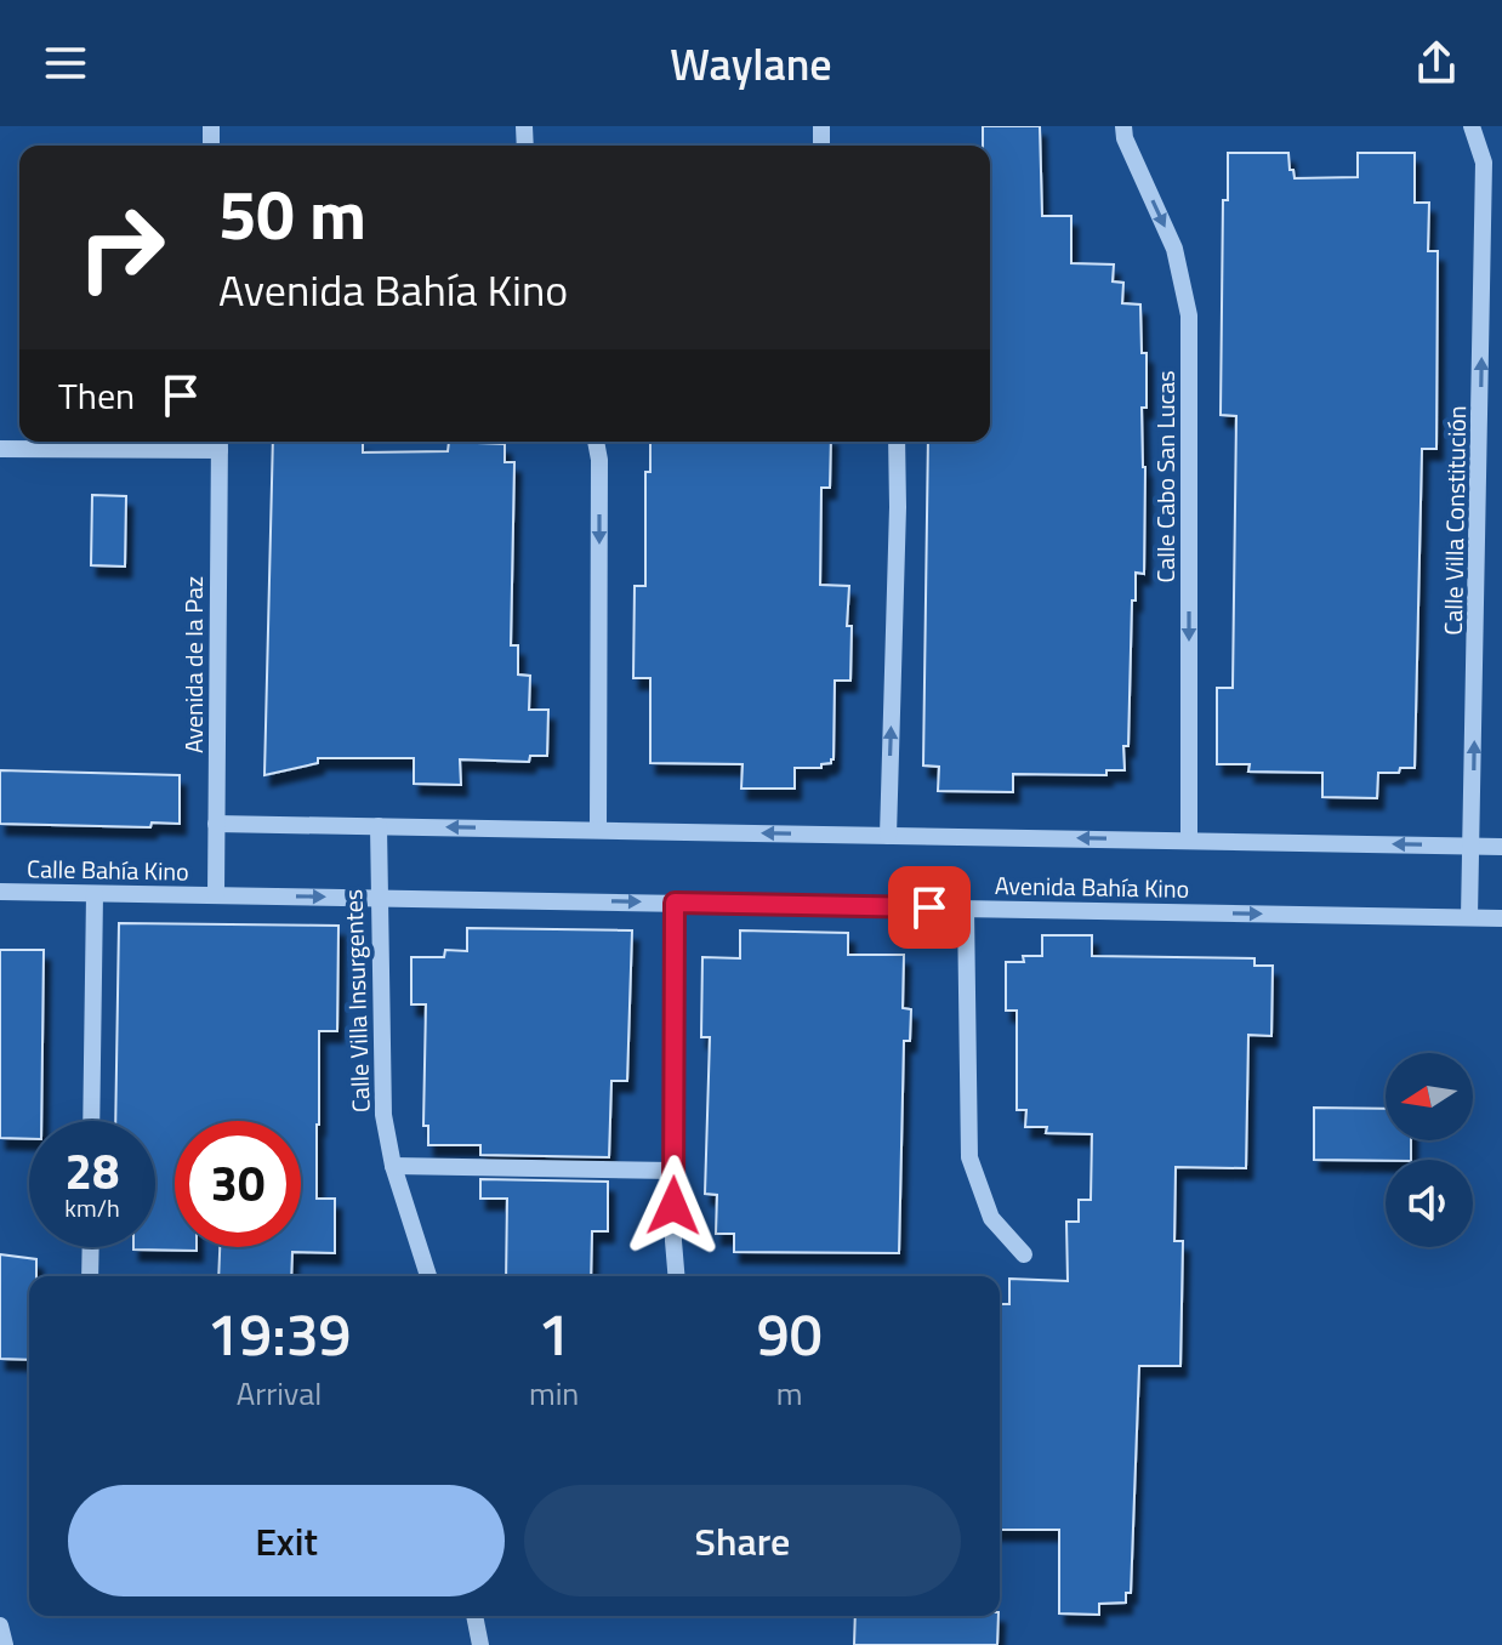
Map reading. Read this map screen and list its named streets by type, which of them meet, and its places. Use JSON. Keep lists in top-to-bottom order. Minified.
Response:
{"streets":{"street":["Calle Cabo San Lucas","Calle Villa Constitución","Avenida de la Paz","Calle Bahía Kino","Avenida Bahía Kino","Calle Villa Insurgentes"]},"crossings":[["Calle Cabo San Lucas","Avenida Bahía Kino"],["Calle Villa Constitución","Avenida Bahía Kino"],["Avenida de la Paz","Calle Bahía Kino"],["Avenida de la Paz","Avenida Bahía Kino"],["Calle Bahía Kino","Avenida Bahía Kino"],["Avenida Bahía Kino","Calle Villa Insurgentes"]],"one_way":["Calle Cabo San Lucas","Calle Villa Constitución"],"north":"left","page":{"header":"Waylane","turn":["50 m","Avenida Bahía Kino"],"then":"Then","speed":"28 km/h","limit":"30","eta":["19:39","Arrival","1","min","90","m"],"buttons":["Exit","Share"]}}
